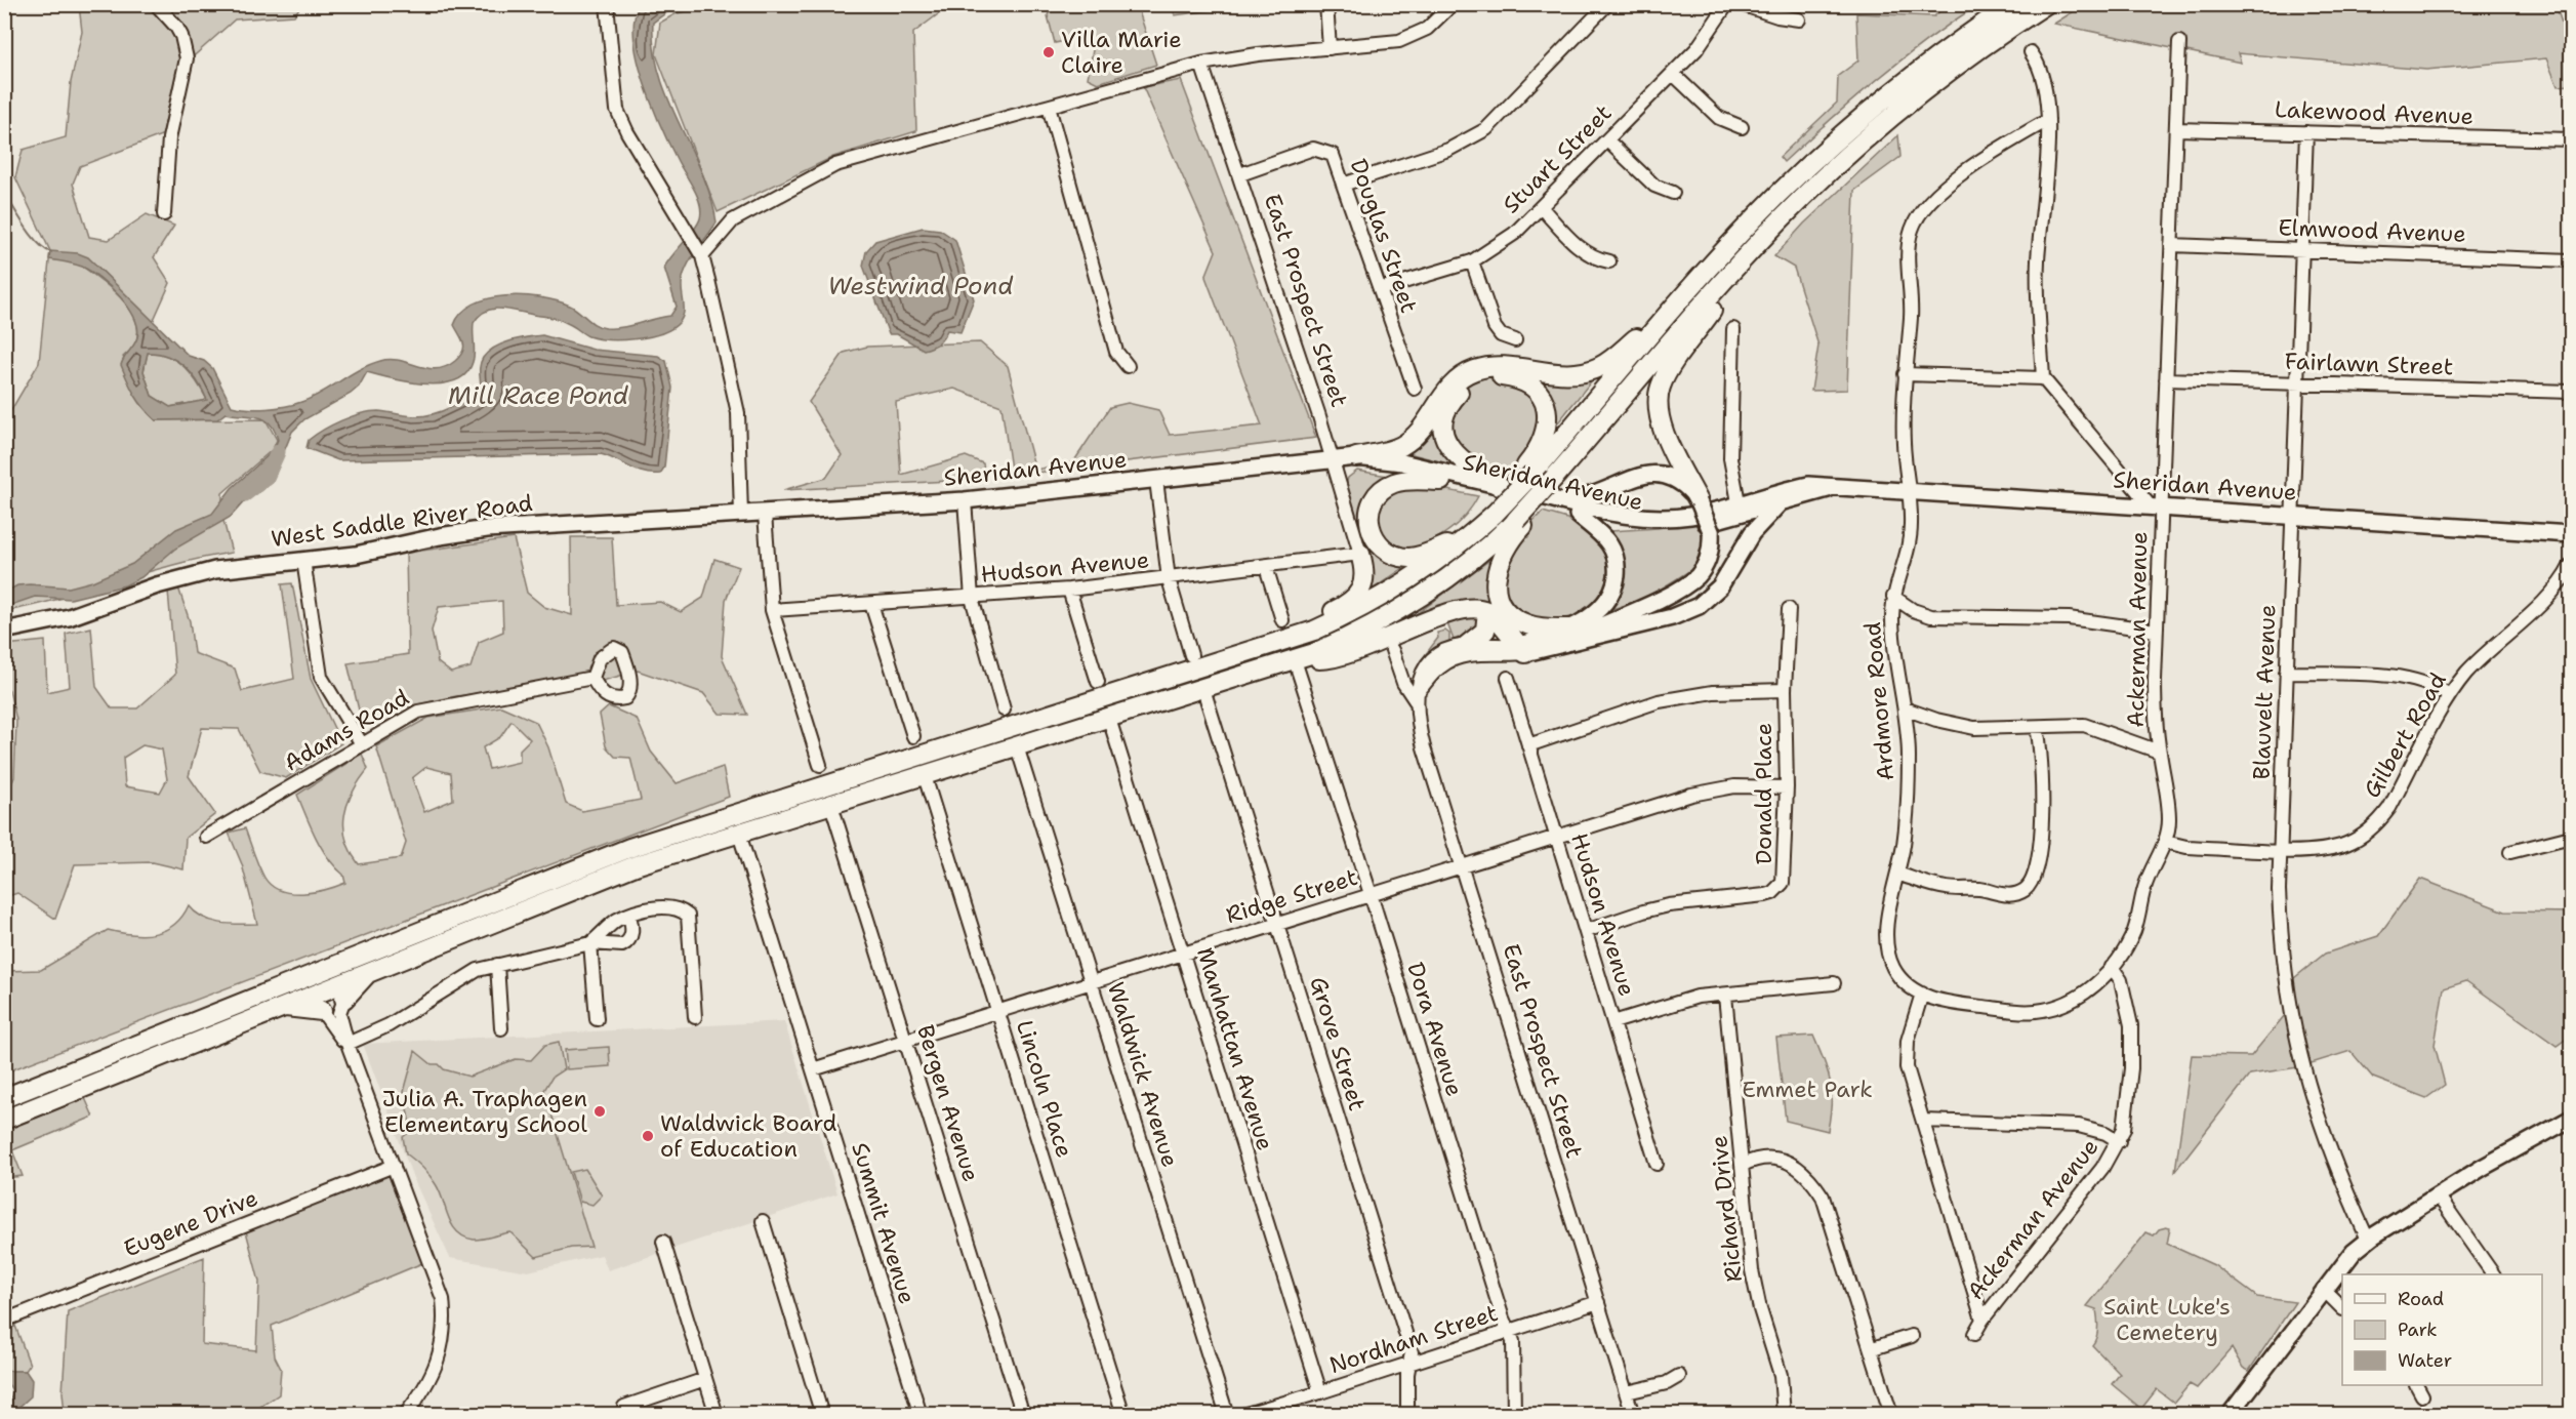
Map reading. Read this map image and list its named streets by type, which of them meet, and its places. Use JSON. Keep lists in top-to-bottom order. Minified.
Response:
{"streets":{"main road":["East Prospect Street","Sheridan Avenue","West Saddle River Road"],"street":["Lakewood Avenue","Stuart Street","Elmwood Avenue","Douglas Street","Fairlawn Street","Hudson Avenue","Ackerman Avenue","Blauvelt Avenue","Ardmore Road","Adams Road","Gilbert Road","Donald Place","Ridge Street","Dora Avenue","Grove Street","Manhattan Avenue","Waldwick Avenue","Lincoln Place","Bergen Avenue","Richard Drive","Eugene Drive","Summit Avenue","Nordham Street"]},"crossings":[["Lakewood Avenue","Ackerman Avenue"],["Lakewood Avenue","Blauvelt Avenue"],["Stuart Street","Douglas Street"],["Elmwood Avenue","Ackerman Avenue"],["Elmwood Avenue","Blauvelt Avenue"],["Douglas Street","East Prospect Street"],["East Prospect Street","Sheridan Avenue"],["East Prospect Street","Hudson Avenue"],["East Prospect Street","Ridge Street"],["East Prospect Street","Nordham Street"],["Fairlawn Street","Ackerman Avenue"],["Fairlawn Street","Blauvelt Avenue"],["Sheridan Avenue","West Saddle River Road"],["Sheridan Avenue","Ackerman Avenue"],["Sheridan Avenue","Blauvelt Avenue"],["Sheridan Avenue","Ardmore Road"],["Hudson Avenue","Donald Place"],["Hudson Avenue","Ridge Street"],["Ackerman Avenue","Gilbert Road"],["Blauvelt Avenue","Gilbert Road"],["Donald Place","Ridge Street"],["Ridge Street","Dora Avenue"],["Ridge Street","Grove Street"],["Ridge Street","Manhattan Avenue"],["Ridge Street","Waldwick Avenue"],["Ridge Street","Lincoln Place"],["Ridge Street","Bergen Avenue"],["Ridge Street","Summit Avenue"],["Dora Avenue","Nordham Street"],["Grove Street","Nordham Street"],["Manhattan Avenue","Nordham Street"]],"water":["Westwind Pond","Mill Race Pond"],"parks":["Emmet Park","Saint Luke's Cemetery"],"places":["Villa Marie Claire","Julia A. Traphagen Elementary School","Waldwick Board of Education"],"legend":["Road","Park","Water"]}
